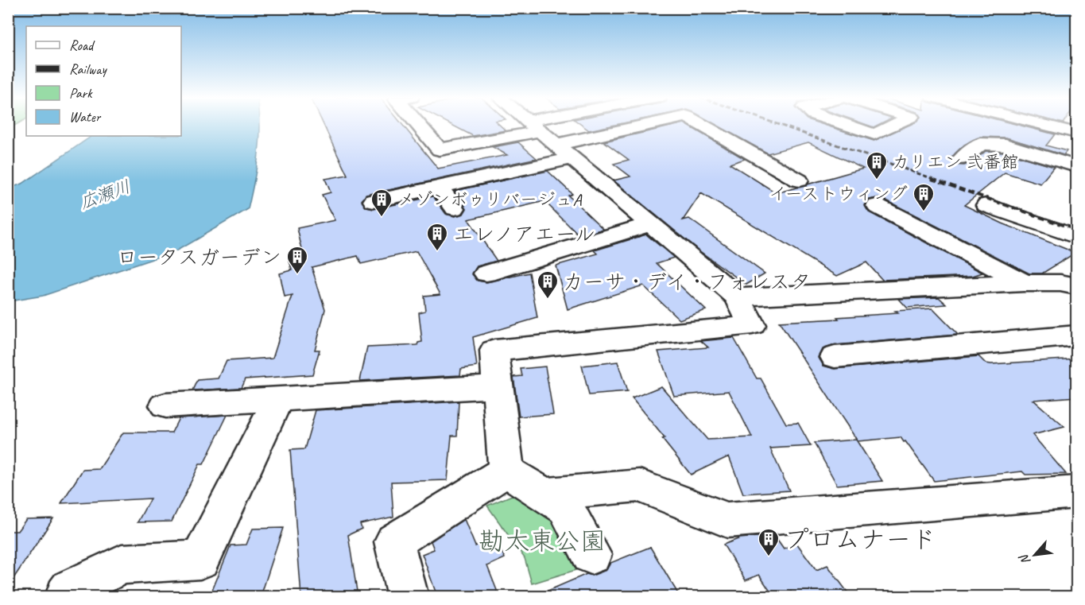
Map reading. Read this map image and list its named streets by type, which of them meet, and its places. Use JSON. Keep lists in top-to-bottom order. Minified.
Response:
{"water":["広瀬川"],"parks":["勘太東公園"],"places":{"building":["カリエン 弐番館","イーストウィング","メゾンボゥリバージュA","エレノアエール","ロータスガーデン","カーサ・デイ・フォレスタ","プロムナード"]},"legend":["Road","Railway","Park","Water"],"north":"bottom left"}
